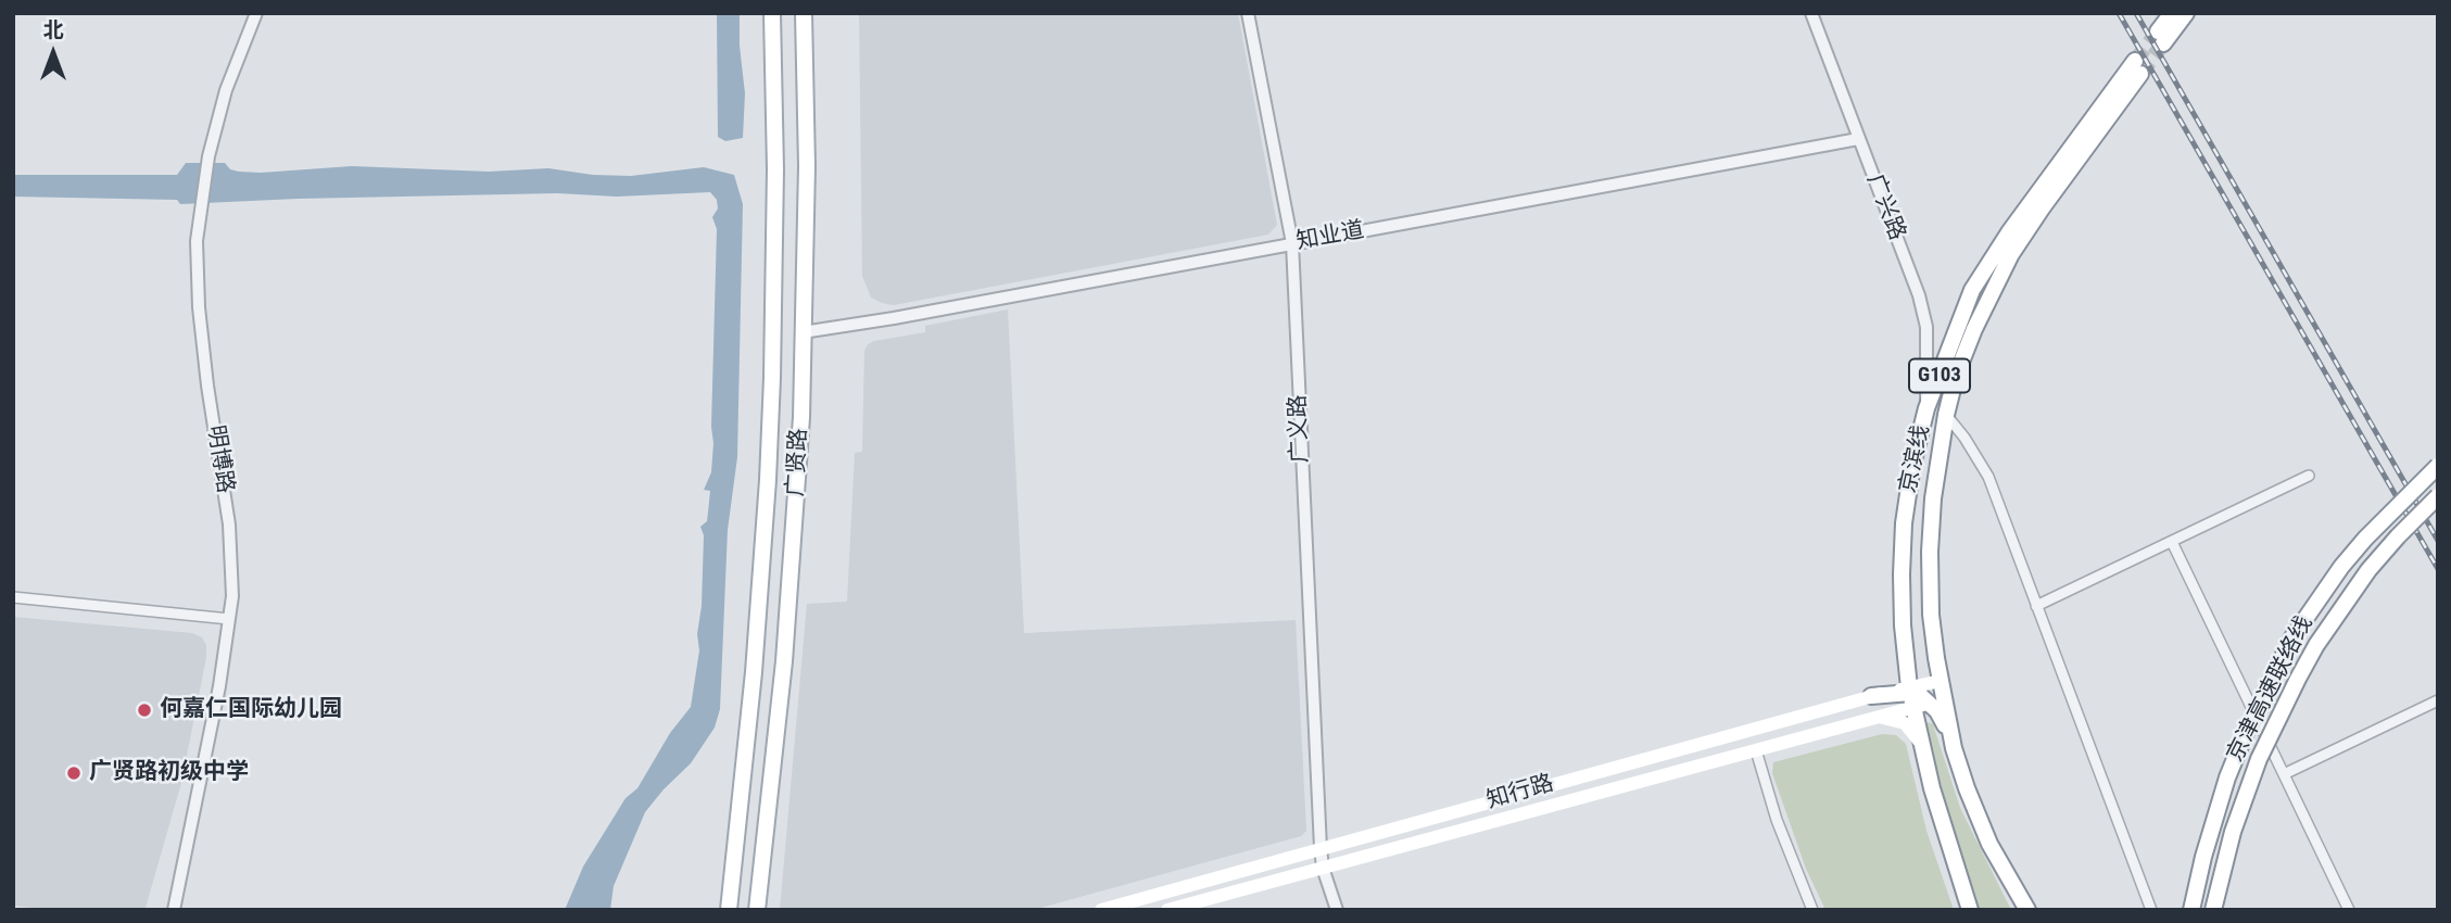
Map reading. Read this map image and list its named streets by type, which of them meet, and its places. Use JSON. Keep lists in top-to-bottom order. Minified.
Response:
{"streets":{"main road":["G103","京滨线","广贤路","京津高速联络线","知行路"],"street":["广兴路","知业道","广义路","明博路"]},"crossings":[["广兴路","知业道"],["广兴路","京滨线"],["知业道","广义路"],["知业道","广贤路"],["广义路","知行路"],["京滨线","知行路"]],"places":["何嘉仁国际幼儿园","广贤路初级中学"],"north":"top"}
